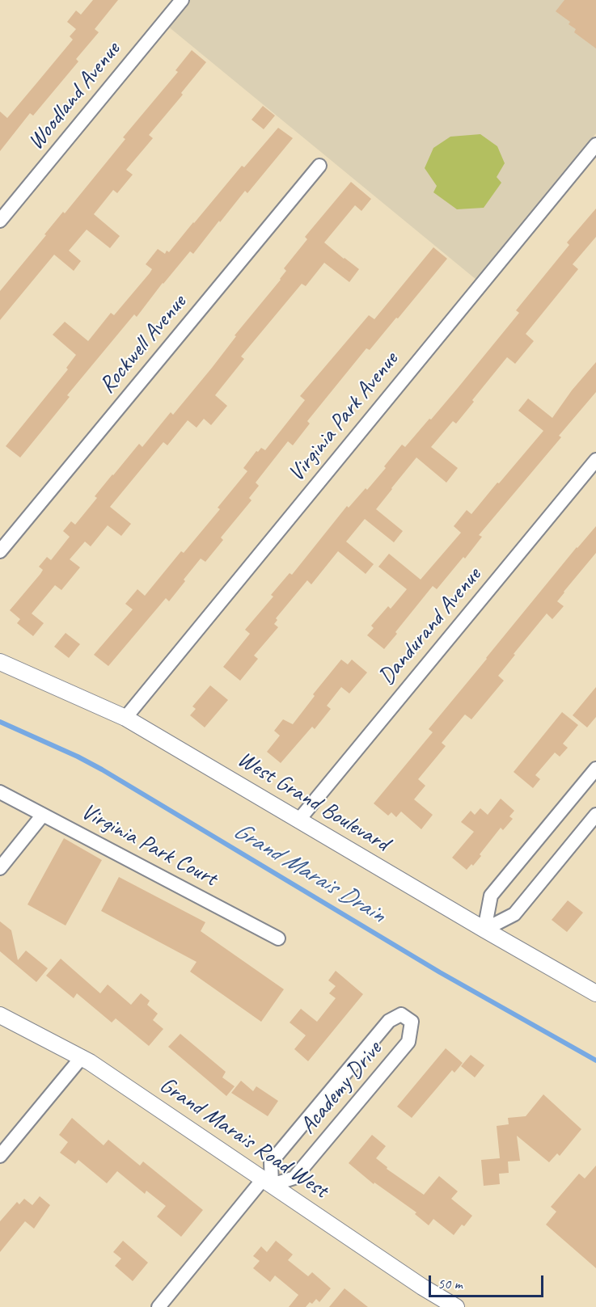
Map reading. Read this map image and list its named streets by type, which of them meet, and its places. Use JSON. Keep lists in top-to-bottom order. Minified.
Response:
{"streets":{"street":["Woodland Avenue","Rockwell Avenue","Virginia Park Avenue","Dandurand Avenue","West Grand Boulevard","Virginia Park Court","Academy Drive","Grand Marais Road West"]},"crossings":[["Virginia Park Avenue","West Grand Boulevard"],["Dandurand Avenue","West Grand Boulevard"],["Academy Drive","Grand Marais Road West"]],"water":["Grand Marais Drain"],"scale_bar":"50 m"}
